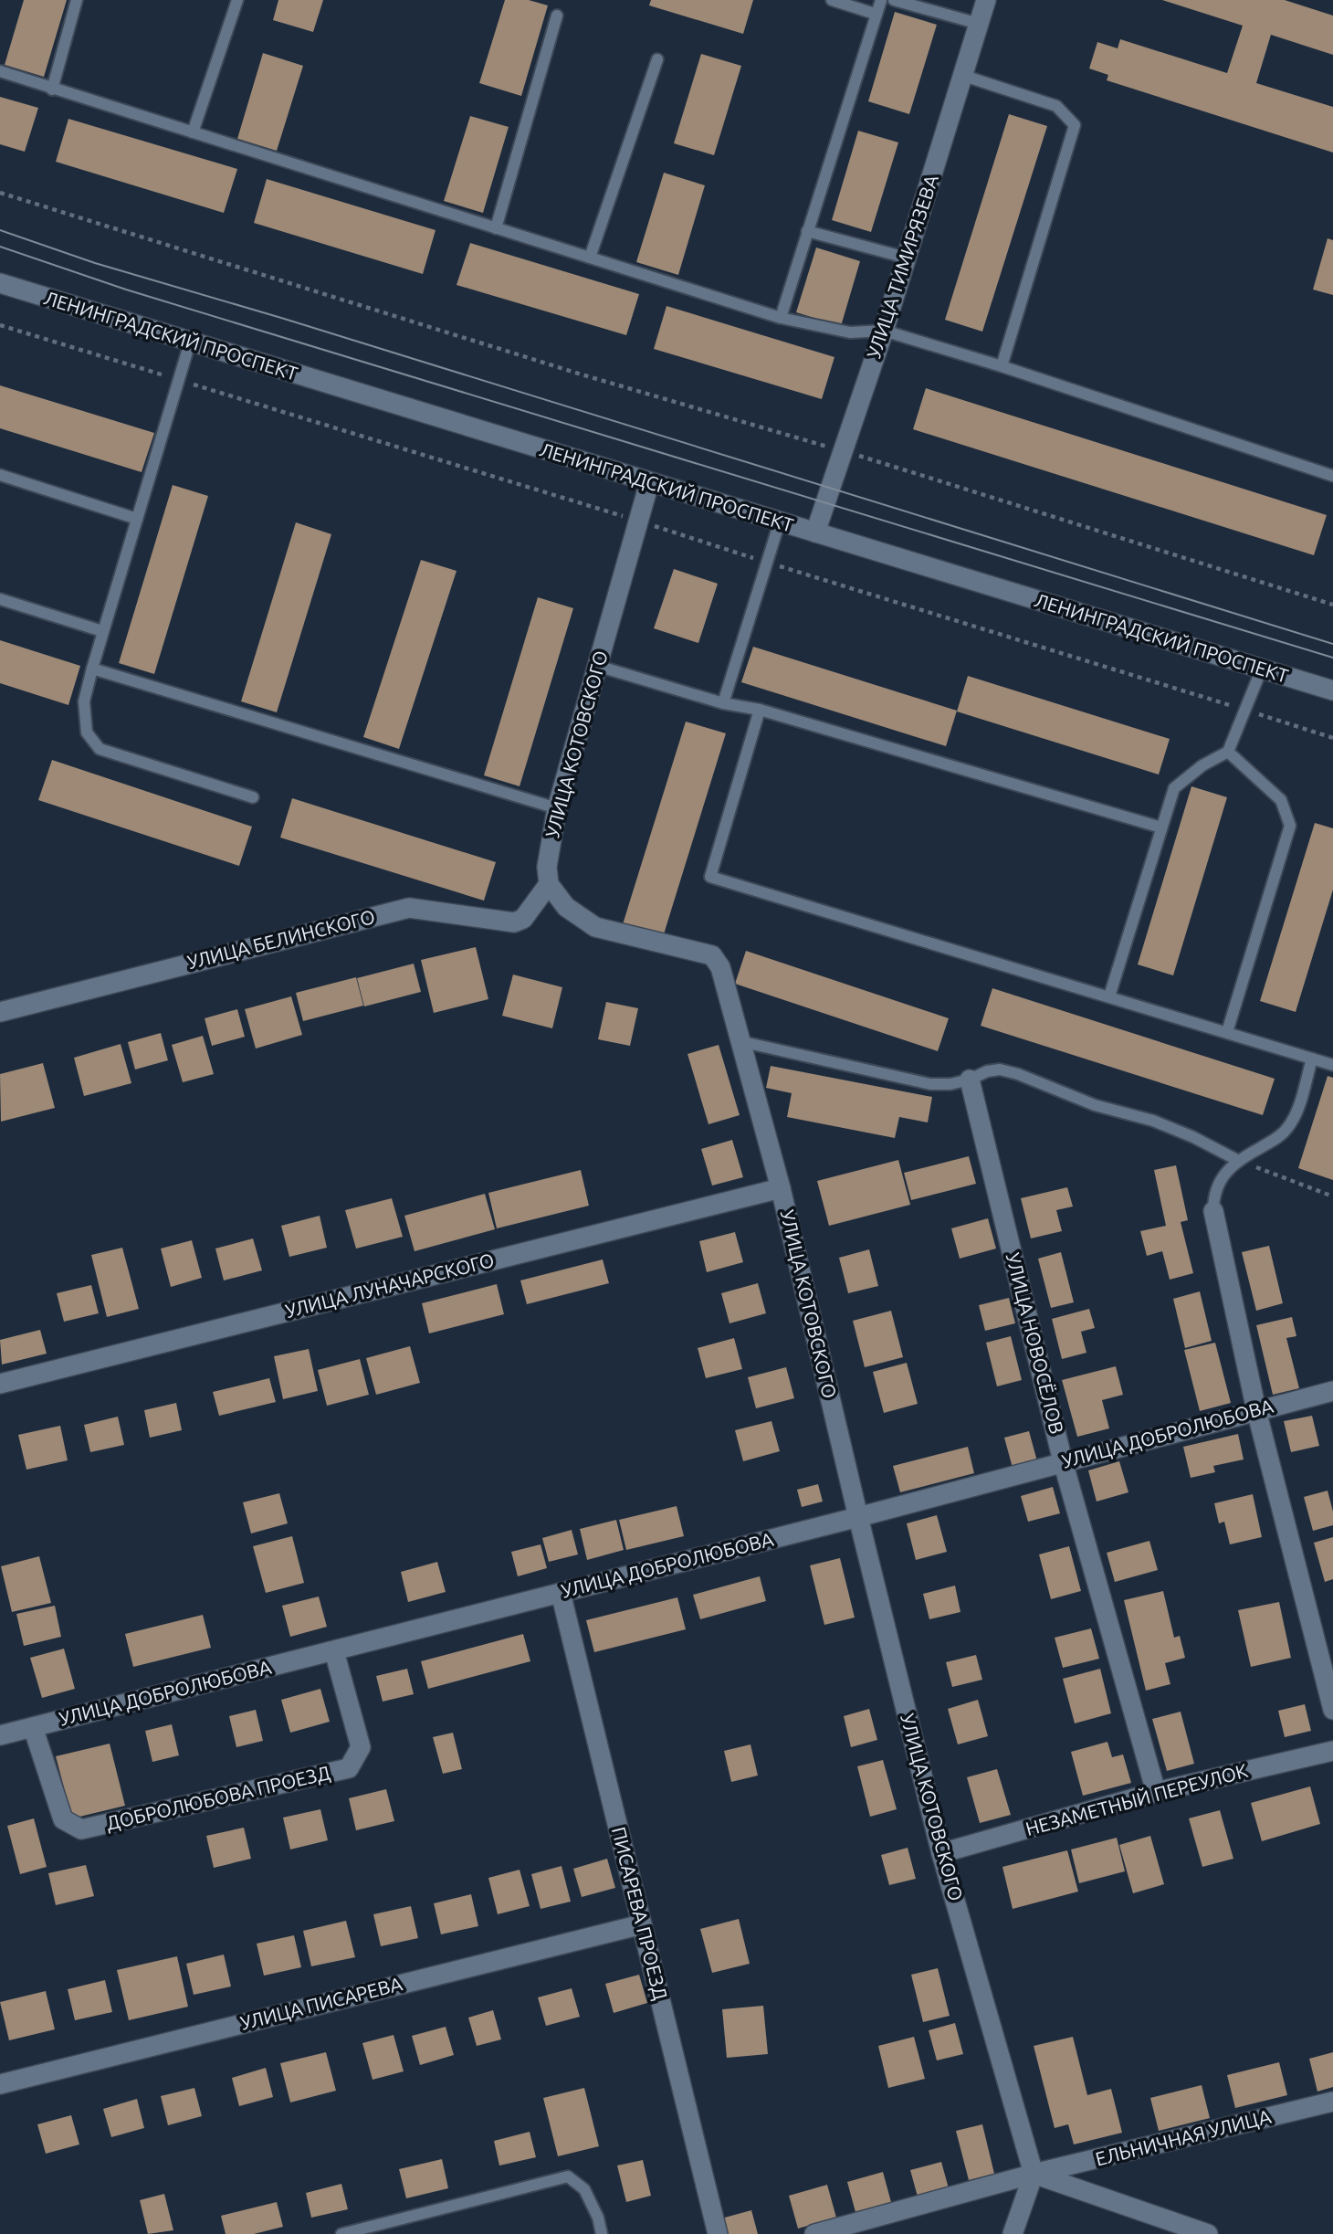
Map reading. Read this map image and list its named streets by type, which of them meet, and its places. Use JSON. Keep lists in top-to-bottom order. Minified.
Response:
{"streets":{"street":["УЛИЦА ТИМИРЯЗЕВА","ЛЕНИНГРАДСКИЙ ПРОСПЕКТ","УЛИЦА КОТОВСКОГО","УЛИЦА БЕЛИНСКОГО","УЛИЦА ЛУНАЧАРСКОГО","УЛИЦА НОВОСЁЛОВ","УЛИЦА ДОБРОЛЮБОВА","ДОБРОЛЮБОВА ПРОЕЗД","НЕЗАМЕТНЫЙ ПЕРЕУЛОК","ПИСАРЕВА ПРОЕЗД","УЛИЦА ПИСАРЕВА","ЕЛЬНИЧНАЯ УЛИЦА"]},"crossings":[["УЛИЦА ТИМИРЯЗЕВА","ЛЕНИНГРАДСКИЙ ПРОСПЕКТ"],["ЛЕНИНГРАДСКИЙ ПРОСПЕКТ","УЛИЦА КОТОВСКОГО"],["УЛИЦА КОТОВСКОГО","УЛИЦА БЕЛИНСКОГО"],["УЛИЦА КОТОВСКОГО","УЛИЦА ЛУНАЧАРСКОГО"],["УЛИЦА КОТОВСКОГО","УЛИЦА ДОБРОЛЮБОВА"],["УЛИЦА КОТОВСКОГО","НЕЗАМЕТНЫЙ ПЕРЕУЛОК"],["УЛИЦА КОТОВСКОГО","ЕЛЬНИЧНАЯ УЛИЦА"],["УЛИЦА НОВОСЁЛОВ","УЛИЦА ДОБРОЛЮБОВА"],["УЛИЦА НОВОСЁЛОВ","НЕЗАМЕТНЫЙ ПЕРЕУЛОК"],["УЛИЦА ДОБРОЛЮБОВА","ДОБРОЛЮБОВА ПРОЕЗД"],["УЛИЦА ДОБРОЛЮБОВА","ПИСАРЕВА ПРОЕЗД"],["ПИСАРЕВА ПРОЕЗД","УЛИЦА ПИСАРЕВА"]]}
